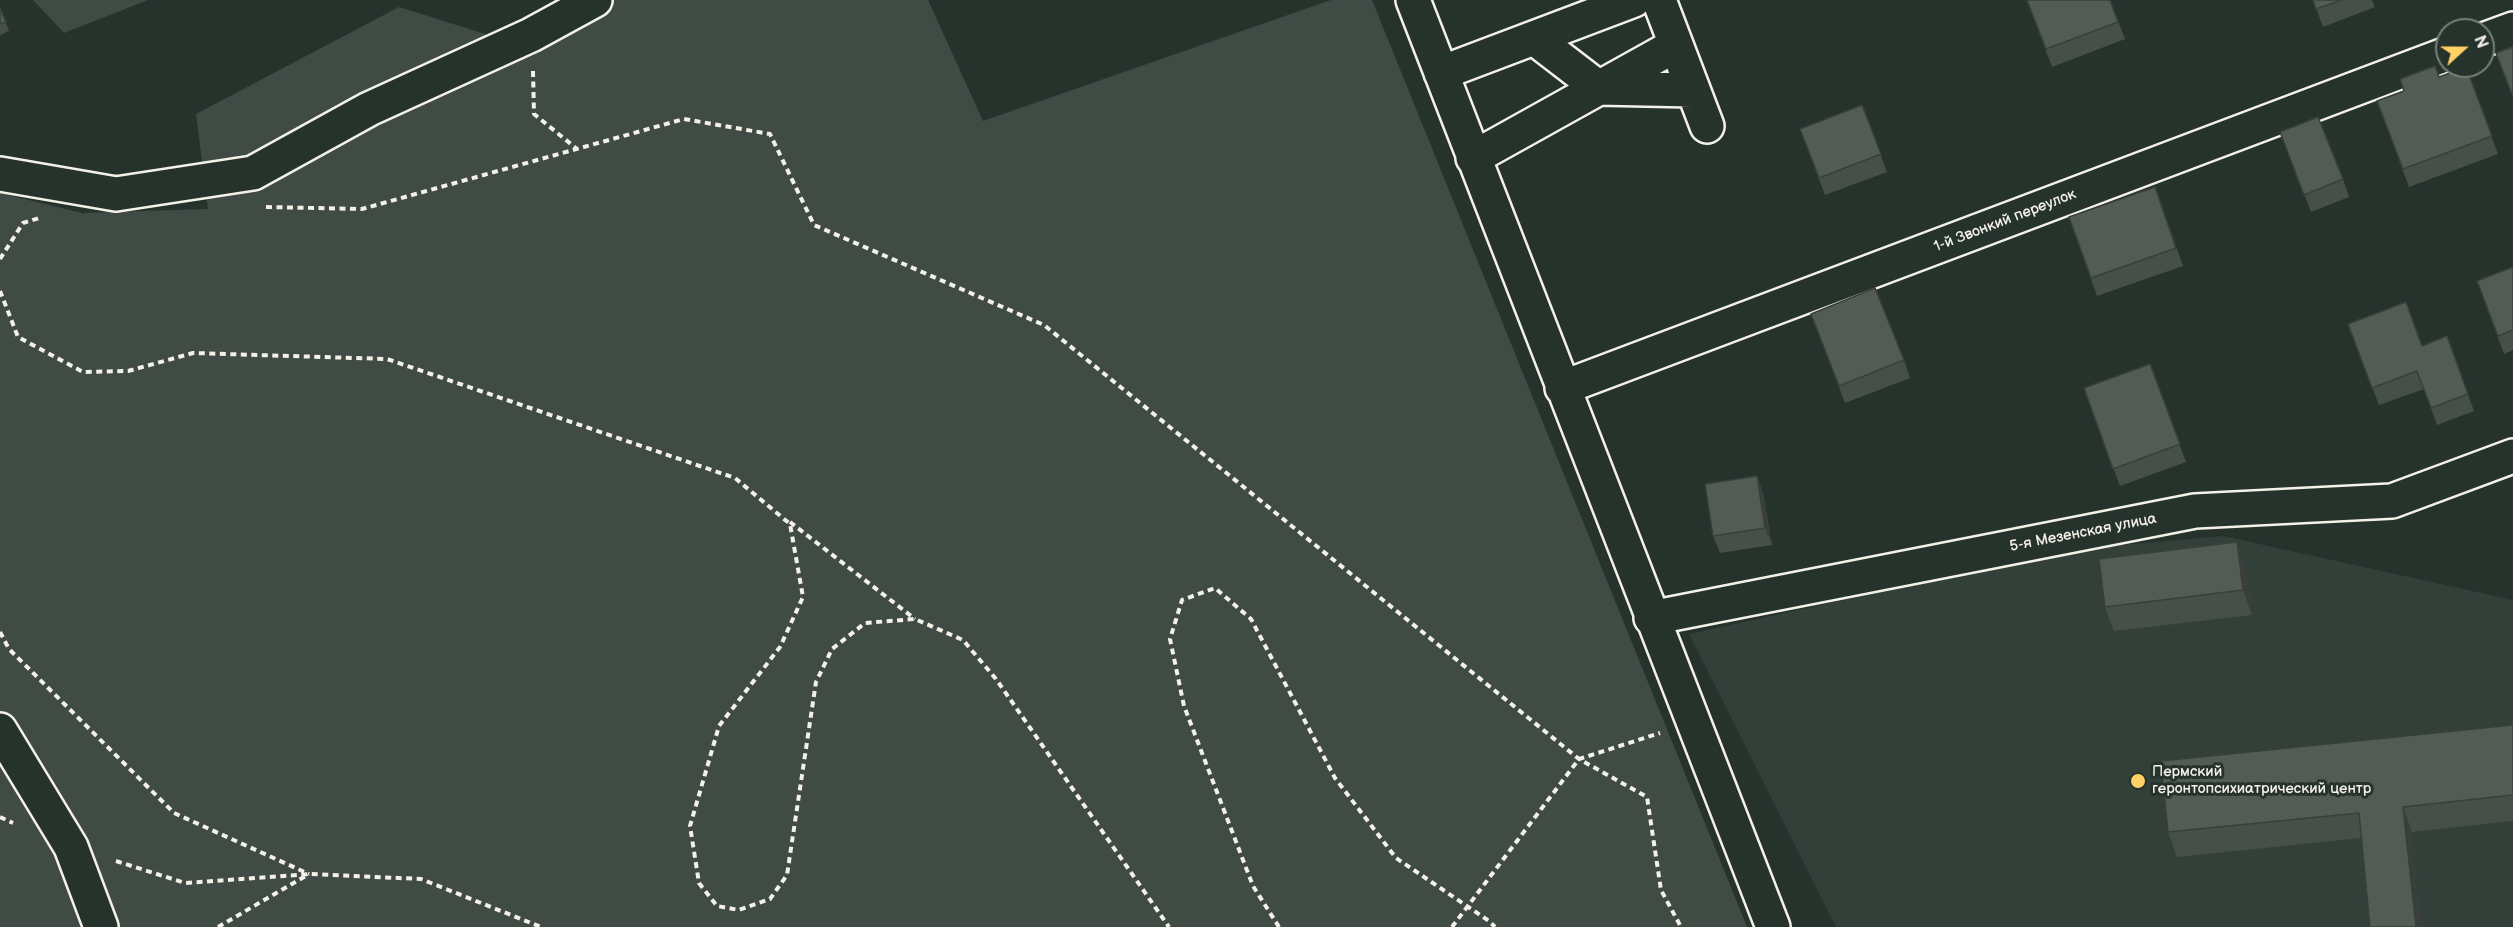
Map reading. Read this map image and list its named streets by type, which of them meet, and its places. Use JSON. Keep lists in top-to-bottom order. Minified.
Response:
{"streets":{"street":["1-й Звонкий переулок","5-я Мезенская улица"]},"places":["Пермский геронтопсихиатрический центр"],"north":"right"}
